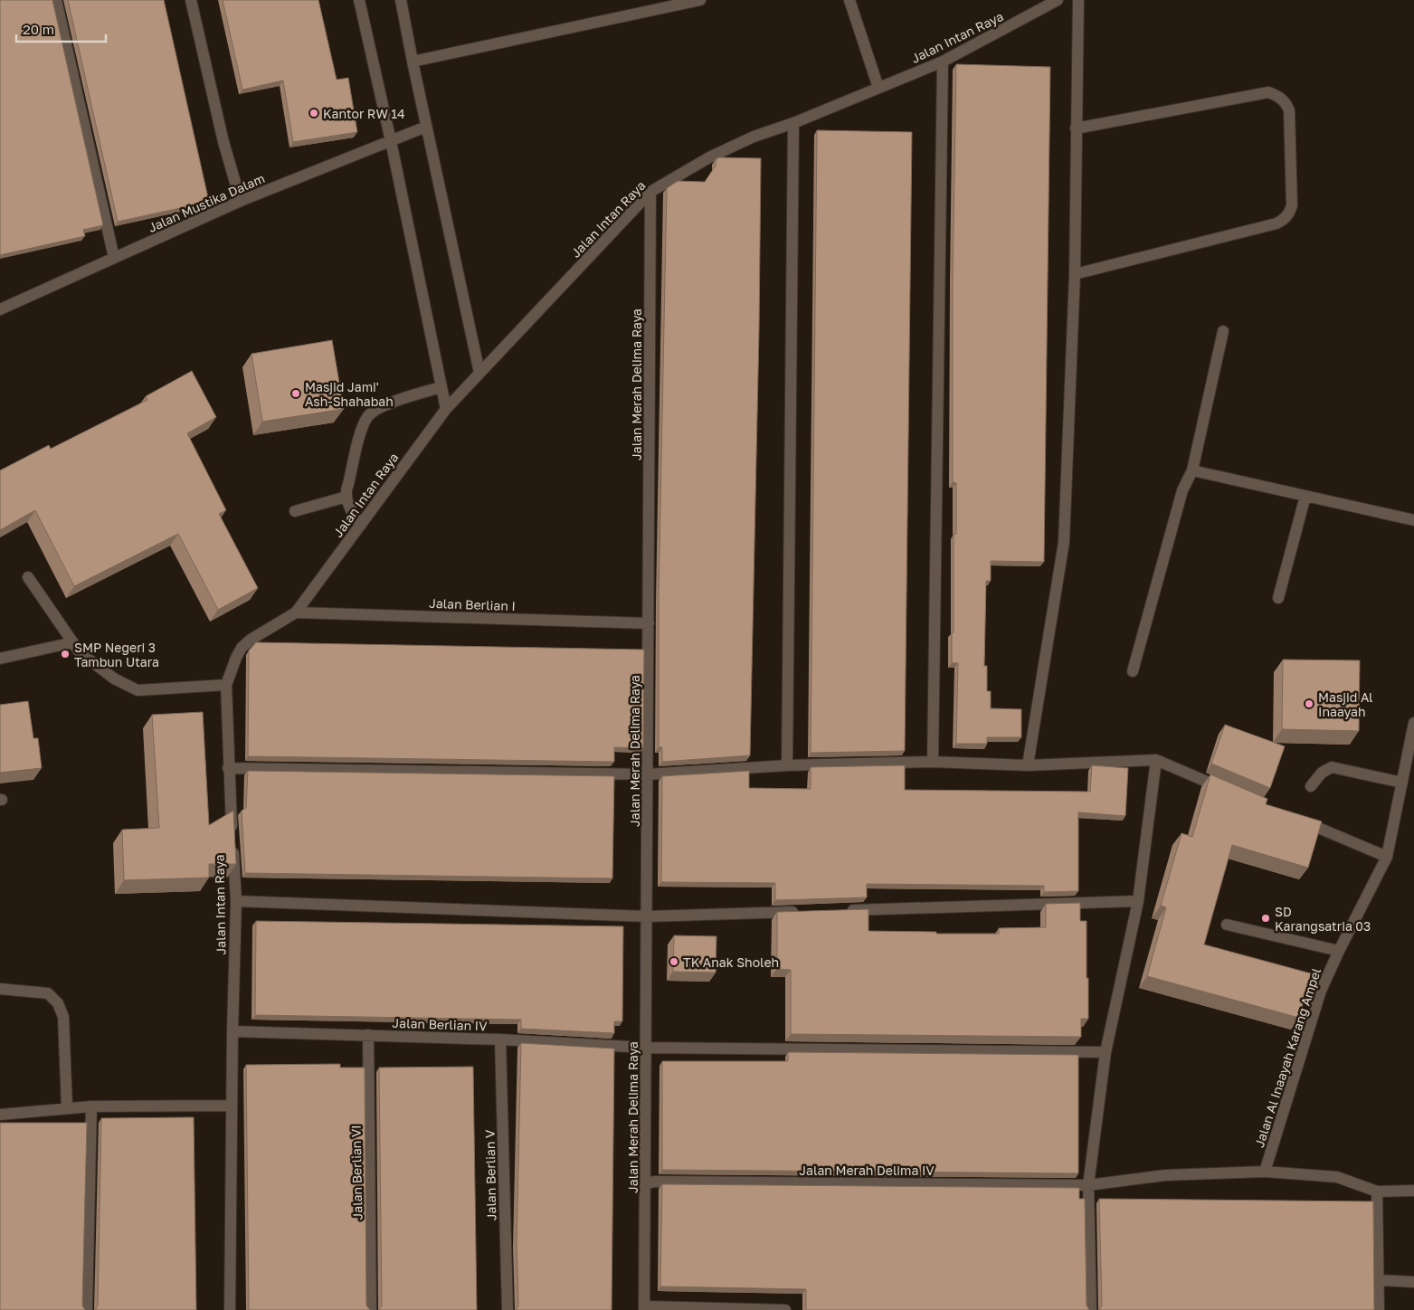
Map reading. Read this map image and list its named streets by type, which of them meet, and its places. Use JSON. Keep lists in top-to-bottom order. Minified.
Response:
{"streets":{"street":["Jalan Intan Raya","Jalan Mustika Dalam","Jalan Merah Delima Raya","Jalan Berlian I","Jalan Berlian IV","Jalan Al Inaayah Karang Ampel","Jalan Merah Delima IV","Jalan Berlian VI","Jalan Berlian V"]},"crossings":[["Jalan Intan Raya","Jalan Merah Delima Raya"],["Jalan Intan Raya","Jalan Berlian I"],["Jalan Intan Raya","Jalan Berlian IV"],["Jalan Merah Delima Raya","Jalan Berlian I"],["Jalan Merah Delima Raya","Jalan Berlian IV"],["Jalan Merah Delima Raya","Jalan Merah Delima IV"],["Jalan Berlian IV","Jalan Berlian VI"],["Jalan Berlian IV","Jalan Berlian V"],["Jalan Al Inaayah Karang Ampel","Jalan Merah Delima IV"]],"places":["Kantor RW 14","Masjid Jami' Ash-Shahabah","SMP Negeri 3 Tambun Utara","Masjid Al Inaayah","SD Karangsatria 03","TK Anak Sholeh"],"scale_bar":"20 m"}
